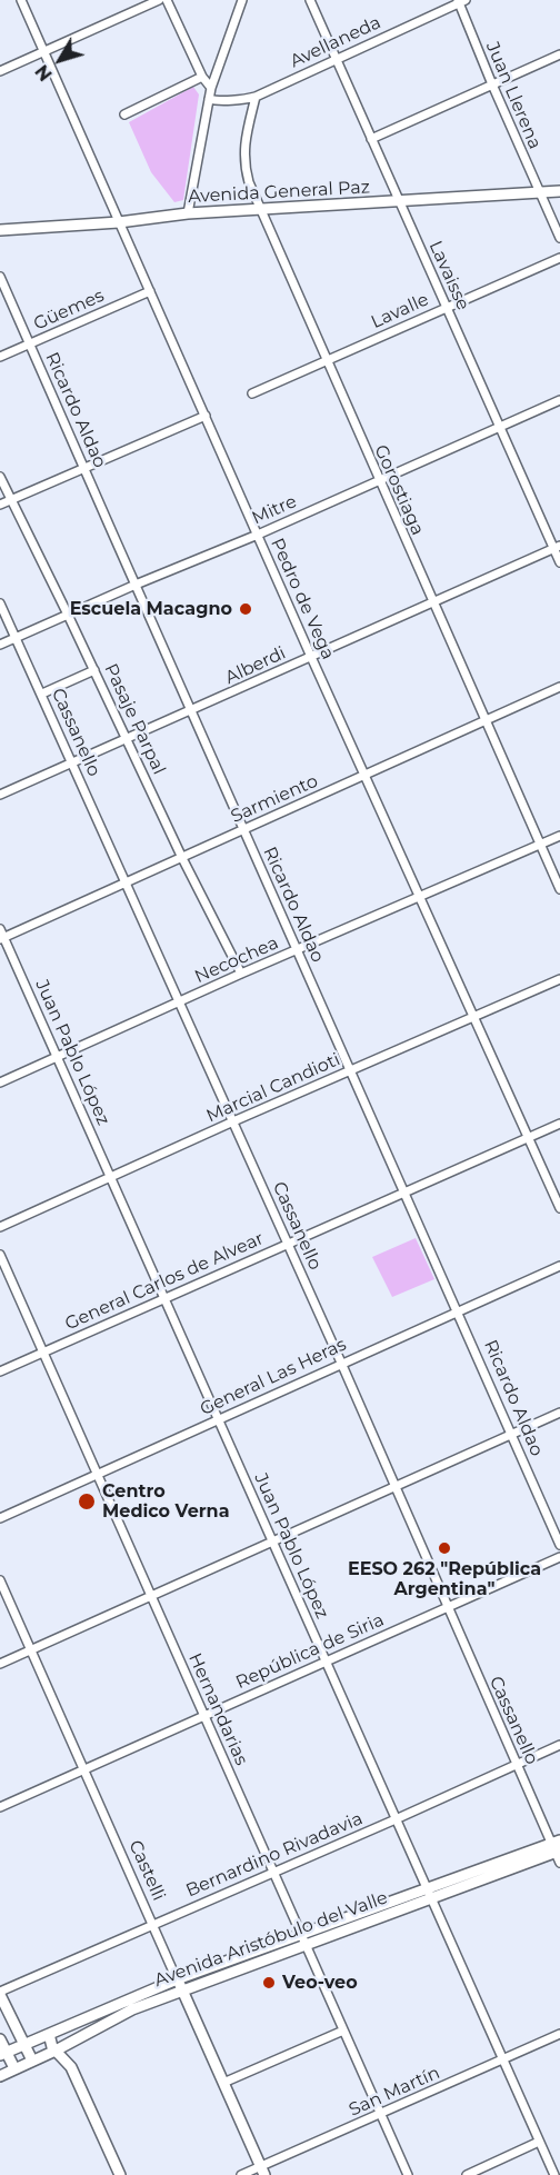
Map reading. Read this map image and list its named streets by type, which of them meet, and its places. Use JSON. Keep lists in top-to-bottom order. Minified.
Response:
{"streets":{"main road":["Avenida General Paz","Castelli","Avenida Aristóbulo del Valle"],"street":["Avellaneda","Juan Llerena","Lavaisse","Güemes","Lavalle","Ricardo Aldao","Gorostiaga","Mitre","Pedro de Vega","Alberdi","Pasaje Parpal","Cassanello","Sarmiento","Necochea","Juan Pablo López","Marcial Candioti","General Carlos de Alvear","General Las Heras","República de Siria","Hernandarias","Bernardino Rivadavia","San Martín"]},"crossings":[["Avellaneda","Juan Llerena"],["Avellaneda","Lavaisse"],["Avellaneda","Gorostiaga"],["Juan Llerena","Avenida General Paz"],["Avenida General Paz","Lavaisse"],["Avenida General Paz","Gorostiaga"],["Avenida General Paz","Pedro de Vega"],["Lavaisse","Lavalle"],["Lavaisse","Mitre"],["Lavaisse","Alberdi"],["Güemes","Ricardo Aldao"],["Güemes","Pedro de Vega"],["Lavalle","Gorostiaga"],["Ricardo Aldao","Mitre"],["Ricardo Aldao","Alberdi"],["Ricardo Aldao","Sarmiento"],["Ricardo Aldao","Necochea"],["Ricardo Aldao","Marcial Candioti"],["Ricardo Aldao","General Carlos de Alvear"],["Ricardo Aldao","General Las Heras"],["Gorostiaga","Mitre"],["Gorostiaga","Alberdi"],["Gorostiaga","Sarmiento"],["Gorostiaga","Necochea"],["Mitre","Pedro de Vega"],["Mitre","Pasaje Parpal"],["Mitre","Cassanello"],["Pedro de Vega","Alberdi"],["Pedro de Vega","Sarmiento"],["Pedro de Vega","Necochea"],["Pedro de Vega","Marcial Candioti"],["Pedro de Vega","General Carlos de Alvear"],["Alberdi","Pasaje Parpal"],["Alberdi","Cassanello"],["Pasaje Parpal","Sarmiento"],["Pasaje Parpal","Necochea"],["Cassanello","Sarmiento"],["Cassanello","Necochea"],["Cassanello","Marcial Candioti"],["Cassanello","General Carlos de Alvear"],["Cassanello","General Las Heras"],["Cassanello","República de Siria"],["Cassanello","Bernardino Rivadavia"],["Cassanello","Avenida Aristóbulo del Valle"],["Sarmiento","Juan Pablo López"],["Necochea","Juan Pablo López"],["Juan Pablo López","Marcial Candioti"],["Juan Pablo López","General Carlos de Alvear"],["Juan Pablo López","General Las Heras"],["Juan Pablo López","República de Siria"],["Juan Pablo López","Bernardino Rivadavia"],["Juan Pablo López","Avenida Aristóbulo del Valle"],["Juan Pablo López","San Martín"],["General Carlos de Alvear","Hernandarias"],["General Las Heras","Hernandarias"],["República de Siria","Hernandarias"],["República de Siria","Castelli"],["Hernandarias","Bernardino Rivadavia"],["Hernandarias","Avenida Aristóbulo del Valle"],["Hernandarias","San Martín"],["Bernardino Rivadavia","Castelli"],["Castelli","Avenida Aristóbulo del Valle"],["Castelli","San Martín"]],"places":["Escuela Macagno","Centro Medico Verna","EESO 262 \"República Argentina\"","Veo-veo"],"north":"bottom left"}
